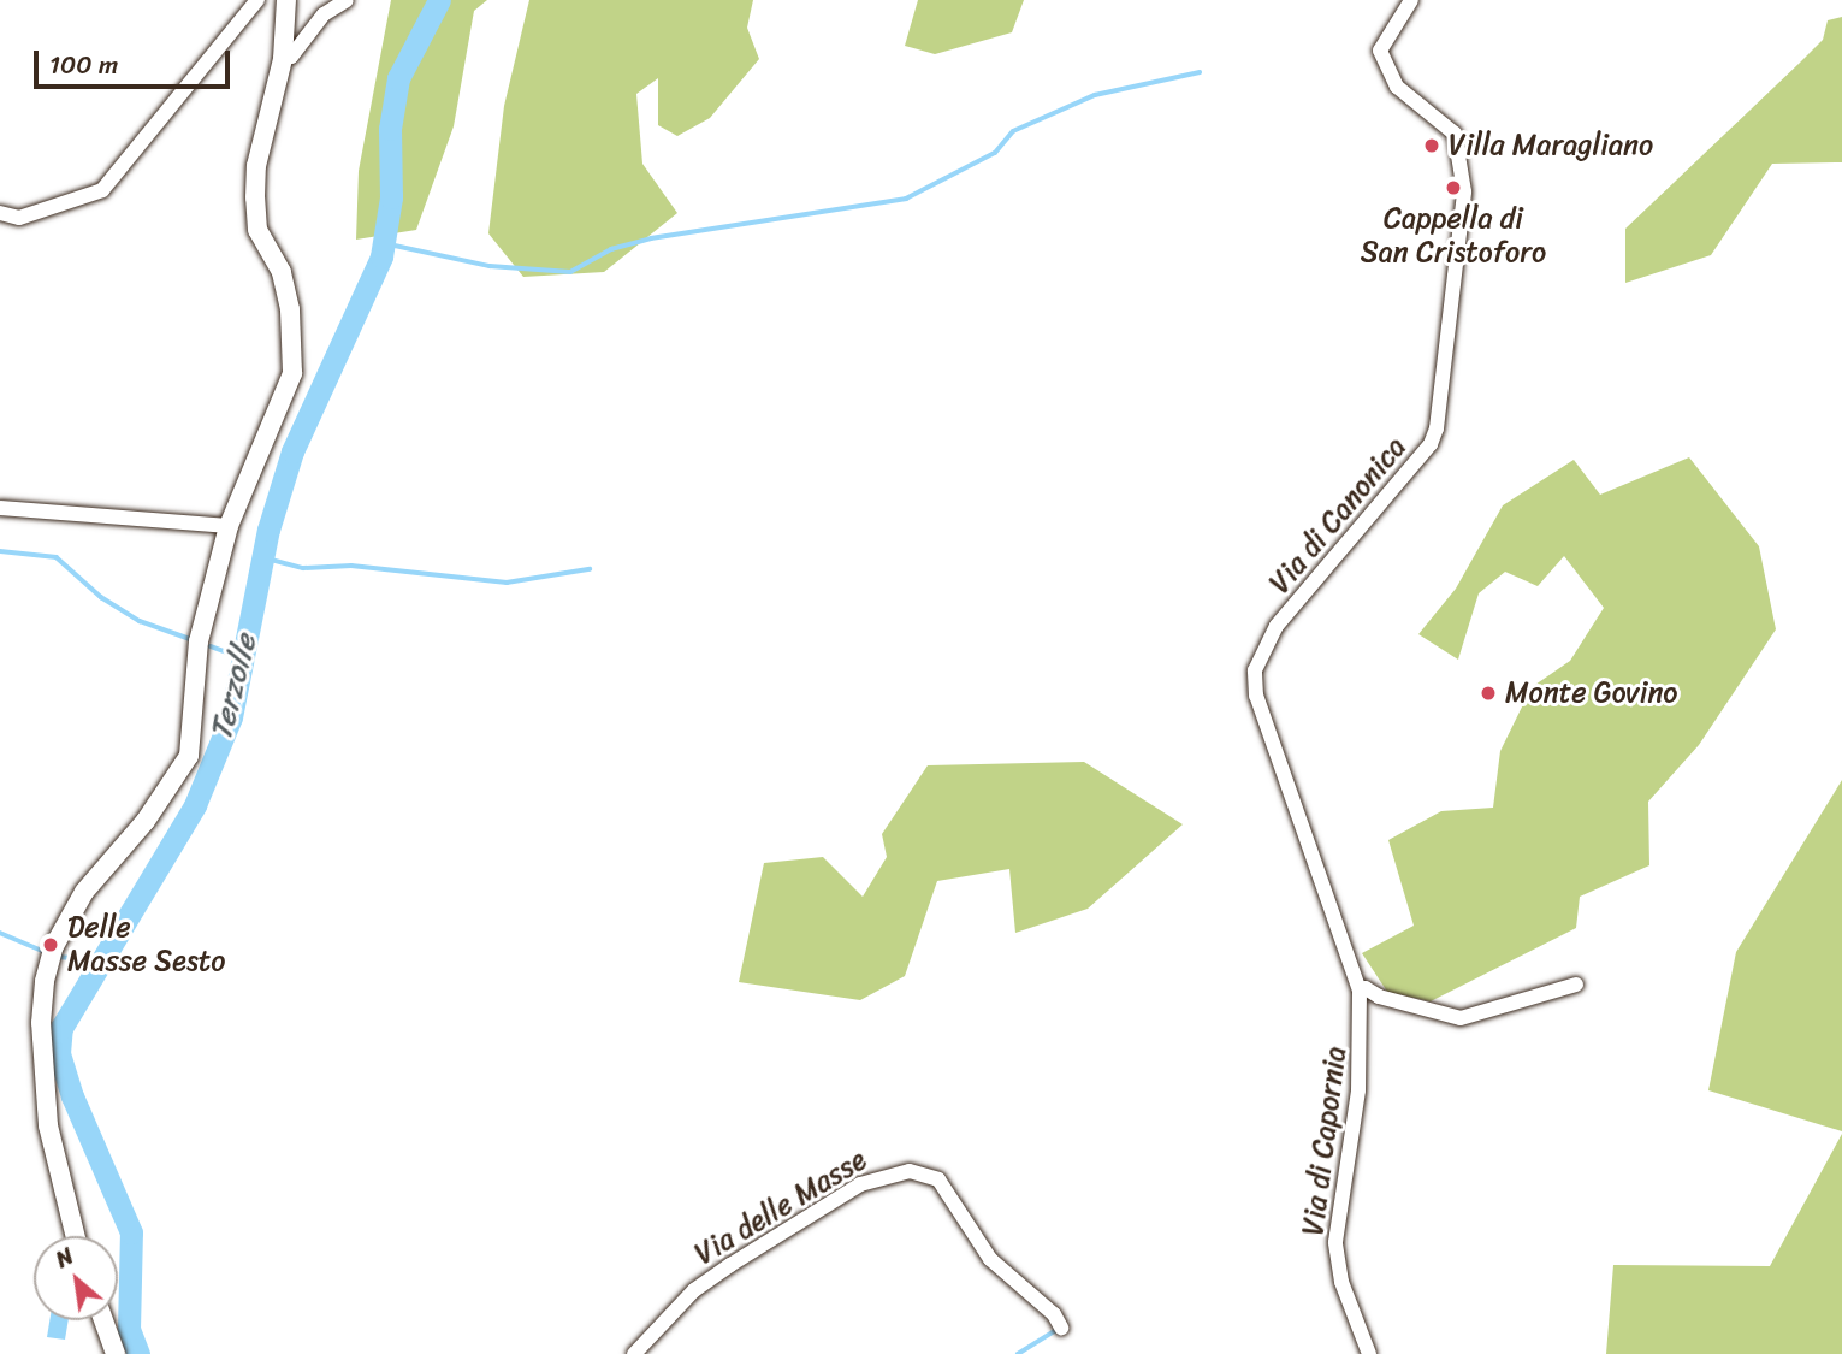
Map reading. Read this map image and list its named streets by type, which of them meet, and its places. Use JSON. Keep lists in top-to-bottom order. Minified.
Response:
{"streets":{"street":["Via di Canonica","Via di Capornia","Via delle Masse"]},"crossings":[["Via di Canonica","Via di Capornia"]],"water":["Terzolle"],"places":["Villa Maragliano","Cappella di San Cristoforo","Monte Govino","Delle Masse Sesto"],"scale_bar":"100 m","north":"top left"}
